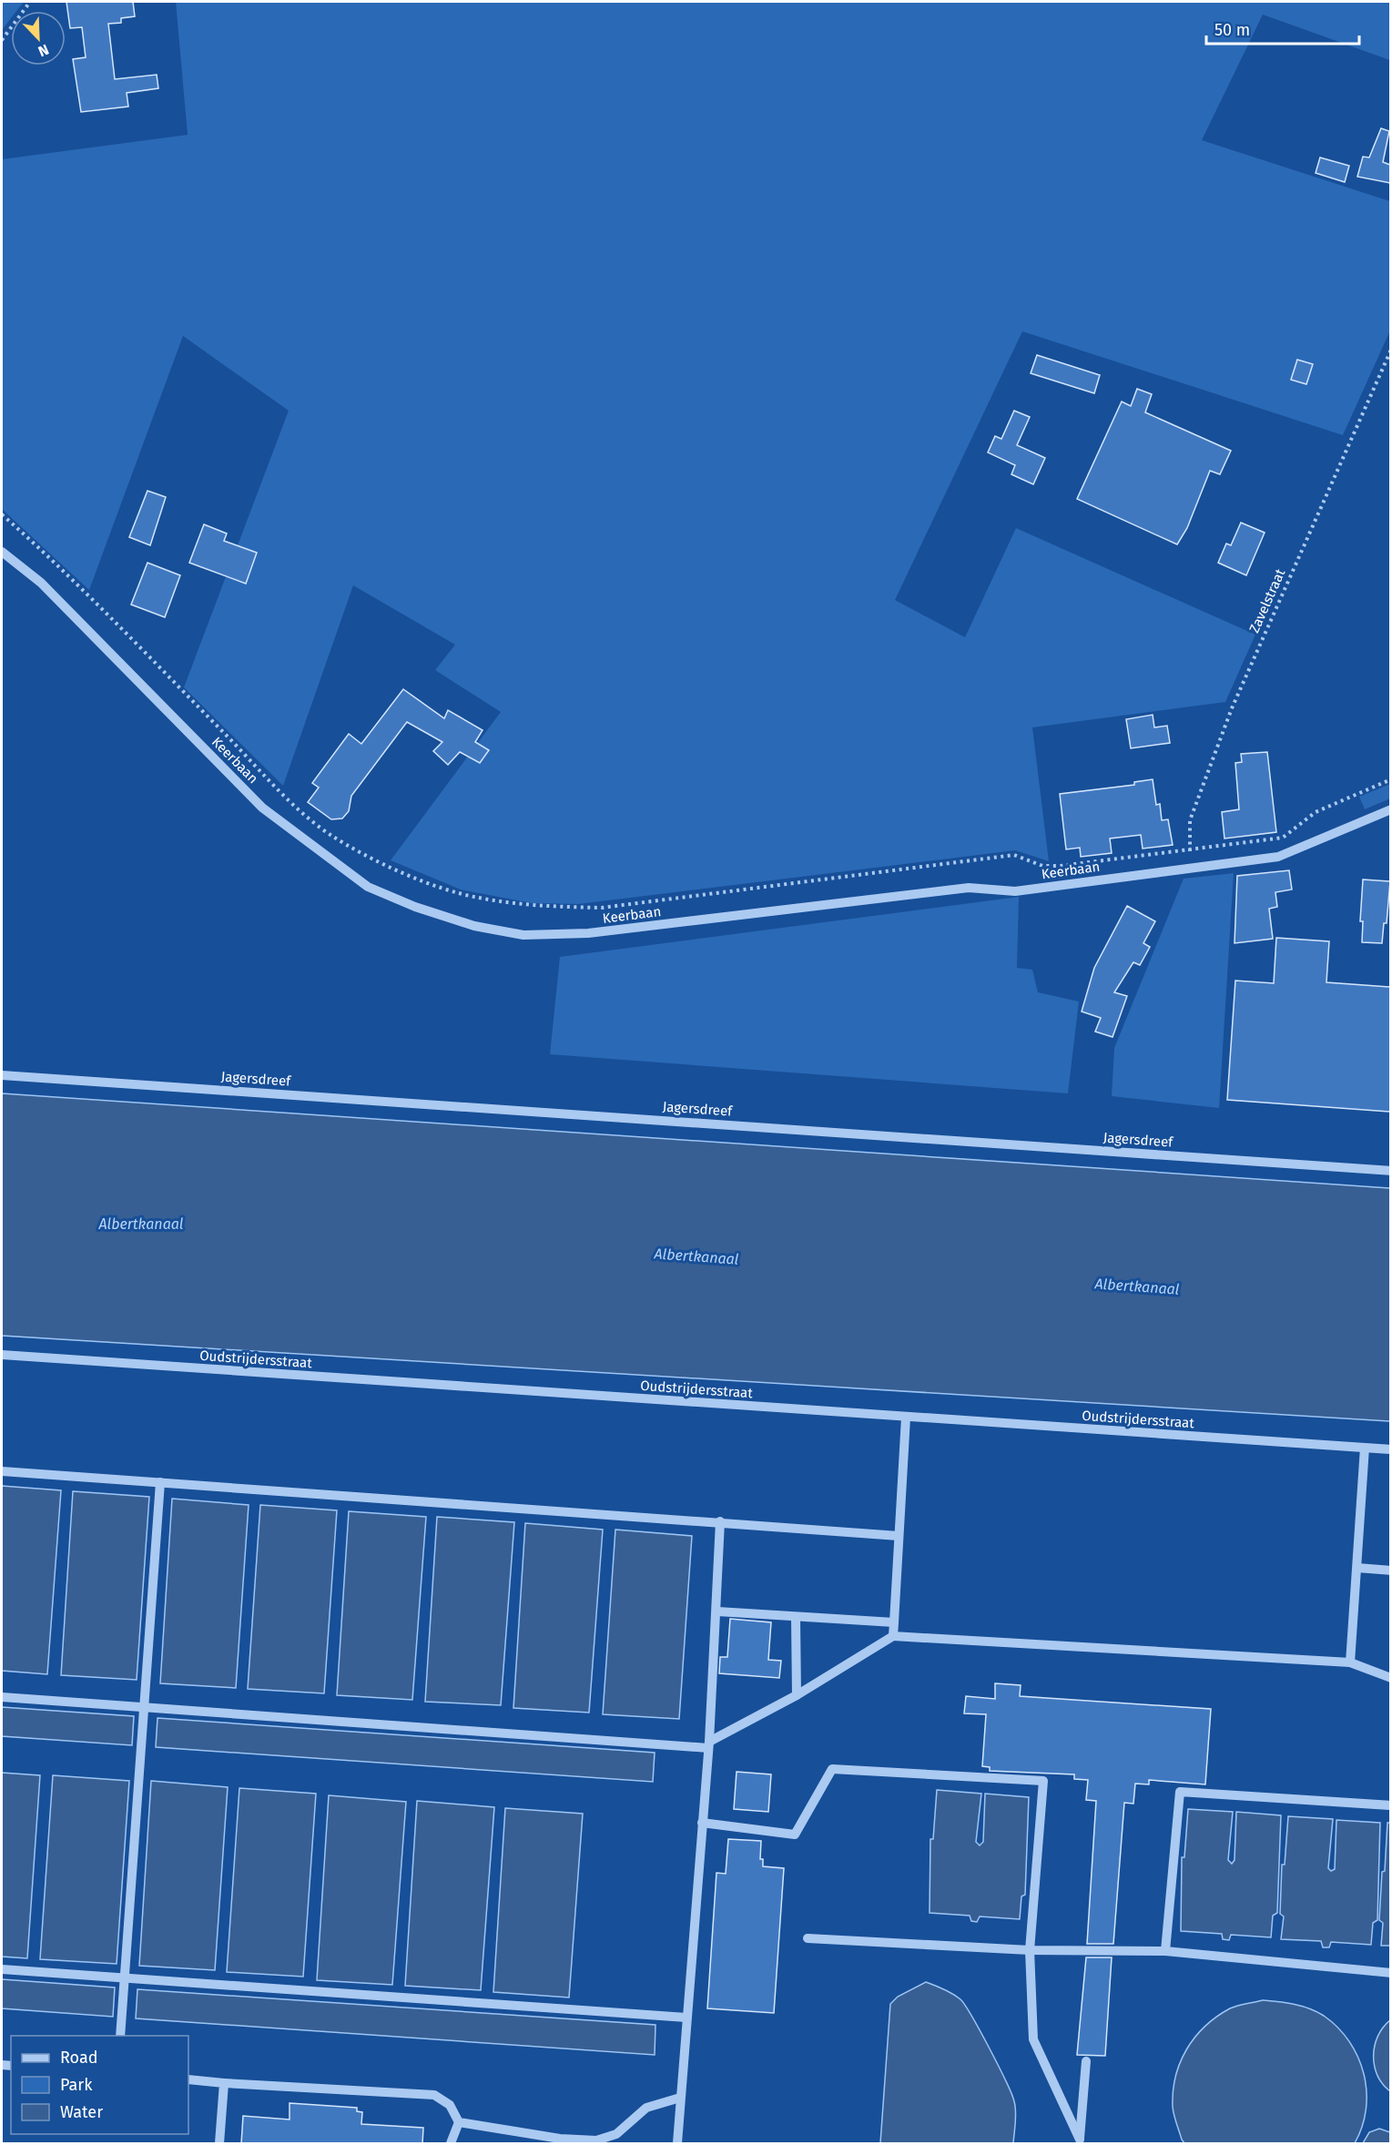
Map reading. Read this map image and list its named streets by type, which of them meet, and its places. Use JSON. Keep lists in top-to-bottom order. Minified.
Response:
{"streets":{"street":["Keerbaan","Jagersdreef","Oudstrijdersstraat"],"path":["Zavelstraat"]},"crossings":[["Zavelstraat","Keerbaan"]],"water":["Albertkanaal"],"legend":["Road","Park","Water"],"scale_bar":"50 m","north":"bottom right"}
